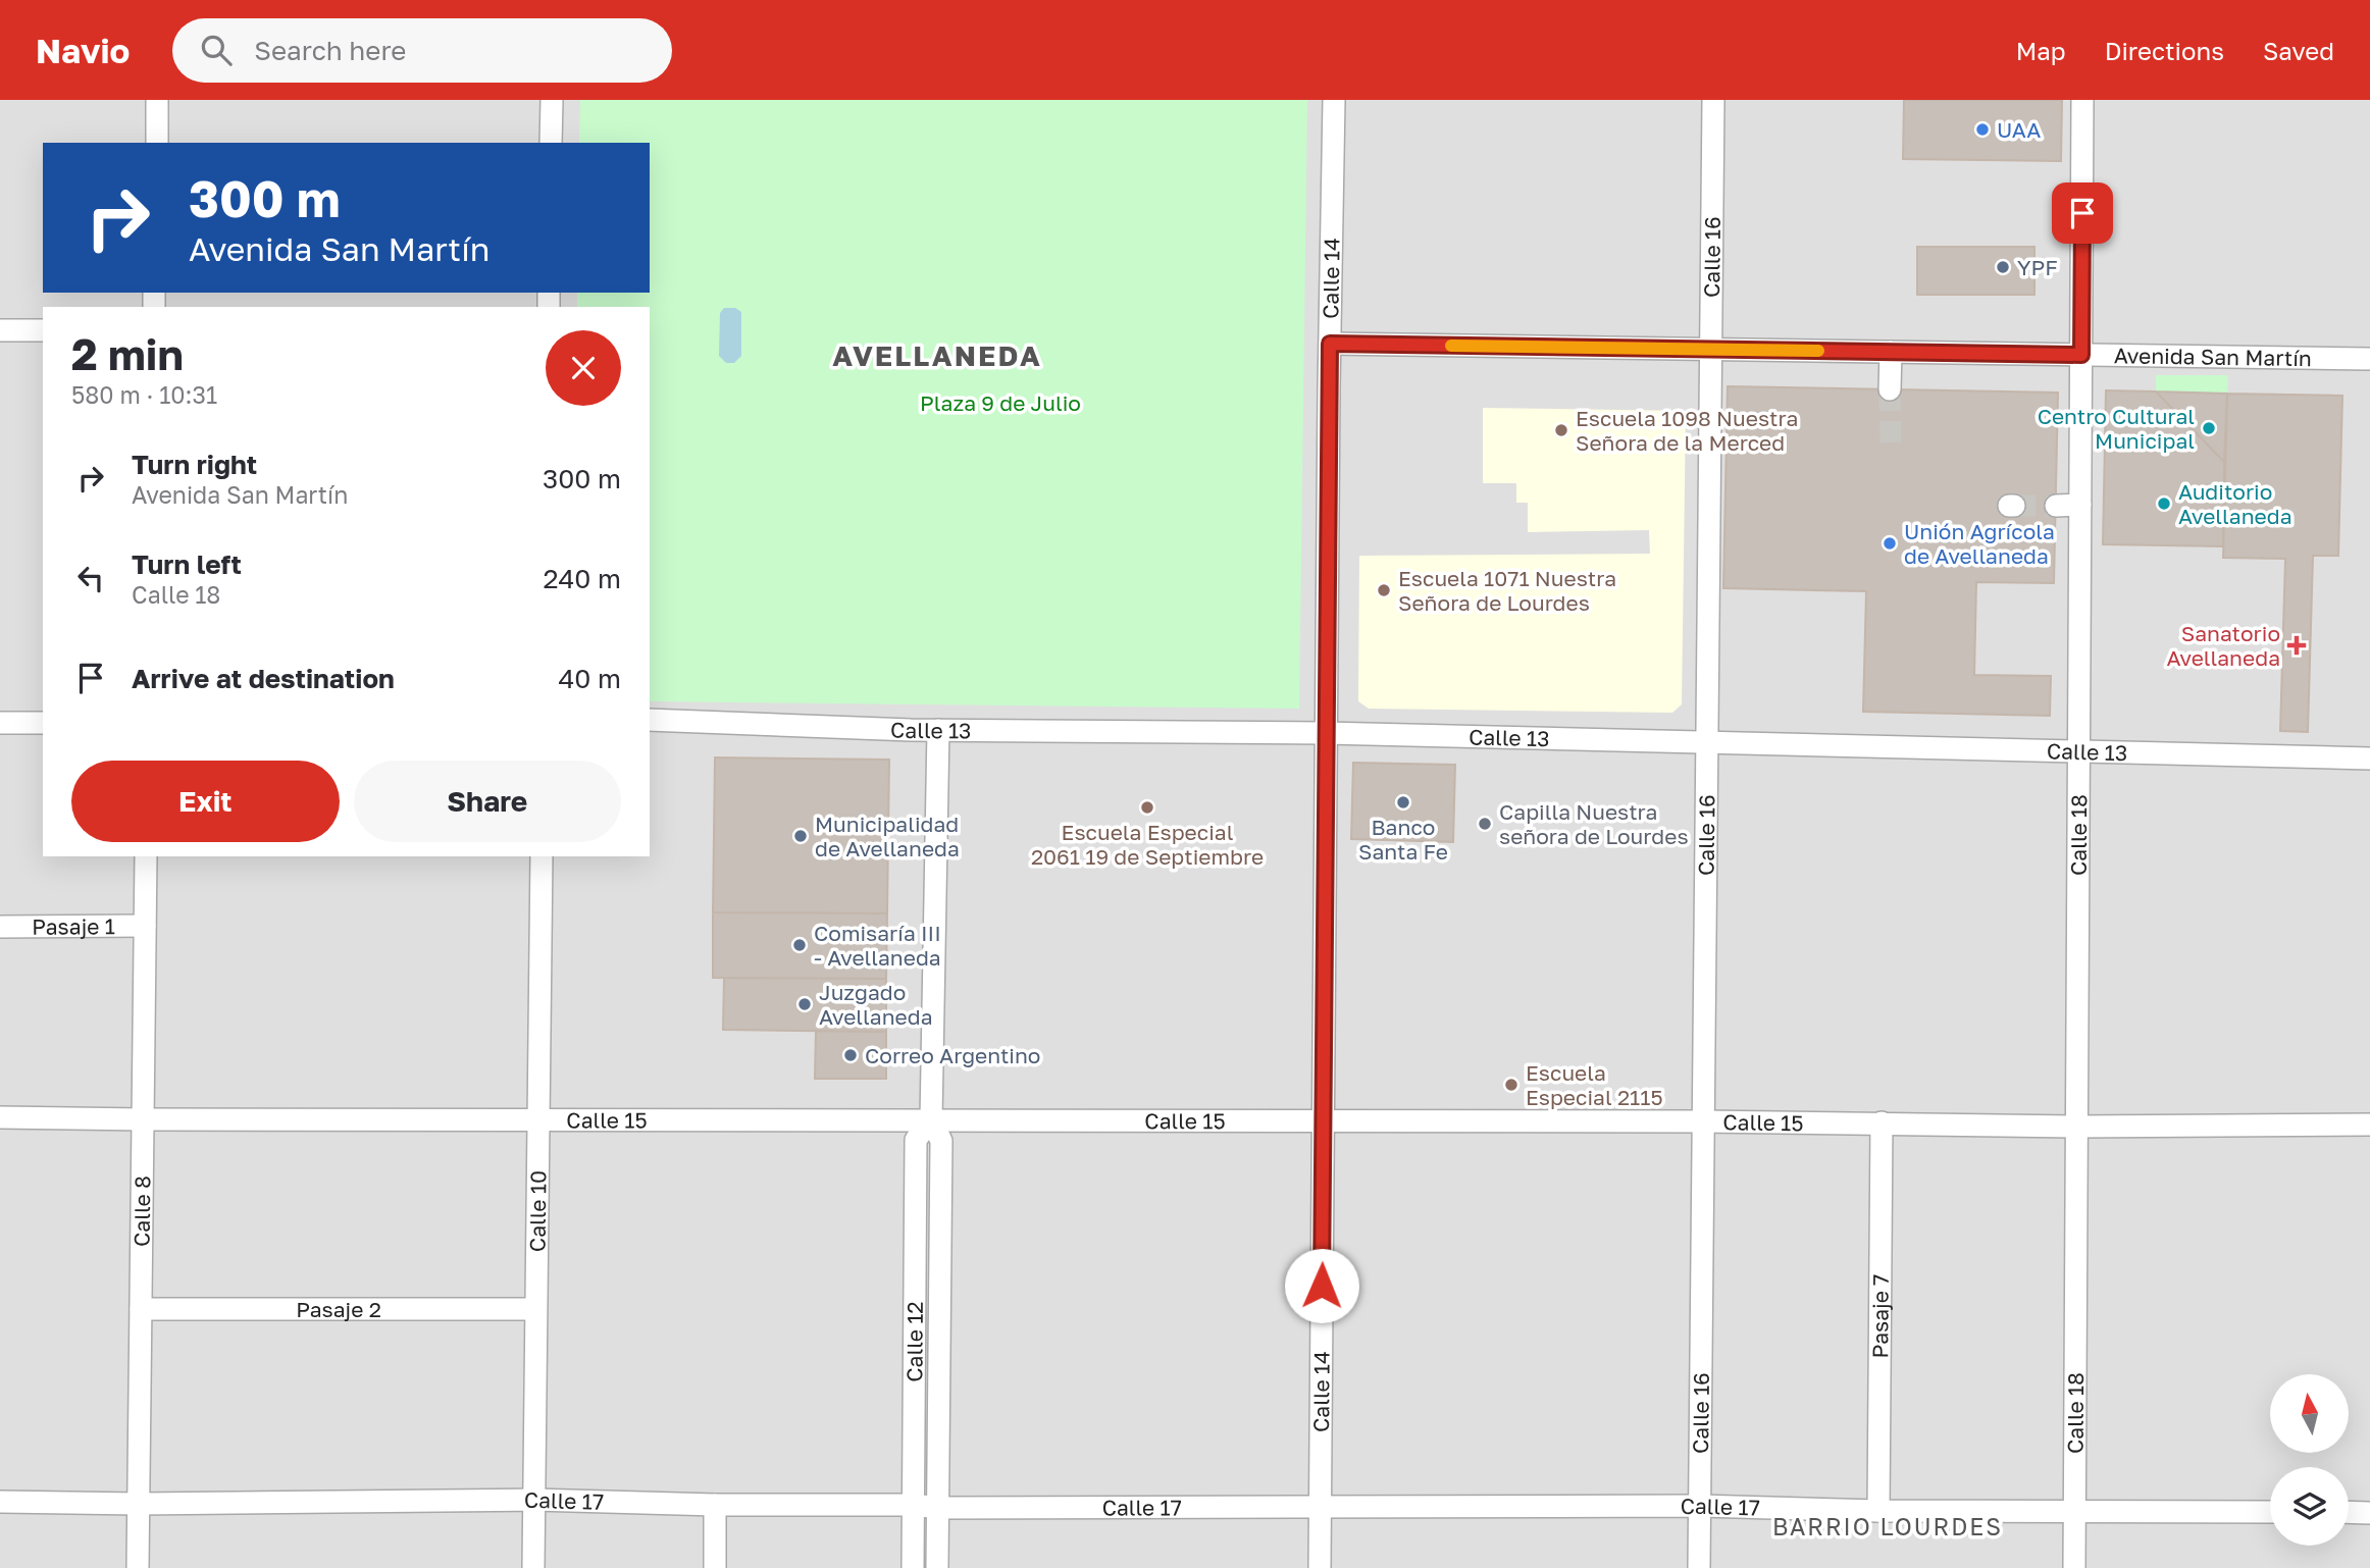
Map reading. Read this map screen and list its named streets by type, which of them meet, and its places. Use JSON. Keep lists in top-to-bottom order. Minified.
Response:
{"streets":{"street":["Calle 16","Calle 14","Avenida San Martín","Calle 13","Calle 18","Pasaje 1","Calle 15","Calle 8","Calle 10","Pasaje 2","Pasaje 7","Calle 12","Calle 17"]},"crossings":[["Calle 16","Avenida San Martín"],["Calle 16","Calle 13"],["Calle 16","Calle 15"],["Calle 16","Calle 17"],["Calle 14","Avenida San Martín"],["Calle 14","Calle 13"],["Calle 14","Calle 15"],["Calle 14","Calle 17"],["Avenida San Martín","Calle 18"],["Calle 13","Calle 18"],["Calle 13","Calle 12"],["Calle 18","Calle 15"],["Calle 18","Calle 17"],["Pasaje 1","Calle 8"],["Calle 15","Calle 8"],["Calle 15","Calle 10"],["Calle 15","Pasaje 7"],["Calle 15","Calle 12"],["Calle 8","Pasaje 2"],["Calle 8","Calle 17"],["Calle 10","Pasaje 2"],["Calle 10","Calle 17"],["Pasaje 7","Calle 17"],["Calle 12","Calle 17"]],"districts":["AVELLANEDA","BARRIO LOURDES"],"parks":["Plaza 9 de Julio"],"places":{"other":["UAA","YPF","Centro Cultural Municipal","Escuela 1098 Nuestra Señora de la Merced","Auditorio Avellaneda","Unión Agrícola de Avellaneda","Escuela 1071 Nuestra Señora de Lourdes","Banco Santa Fe","Escuela Especial 2061 19 de Septiembre","Capilla Nuestra señora de Lourdes","Municipalidad de Avellaneda","Comisaría III - Avellaneda","Juzgado Avellaneda","Correo Argentino","Escuela Especial 2115"],"health":["Sanatorio Avellaneda"]},"north":"top","page":{"header":"Navio","search":"Search here","nav":["Map","Directions","Saved"],"turn":["300 m","Avenida San Martín"],"heading":["2 min","580 m · 10:31"],"list":[{"name":"Turn right","note":"Avenida San Martín","value":"300 m"},{"name":"Turn left","note":"Calle 18","value":"240 m"},{"name":"Arrive at destination","value":"40 m"}],"buttons":["Exit","Share"]}}
